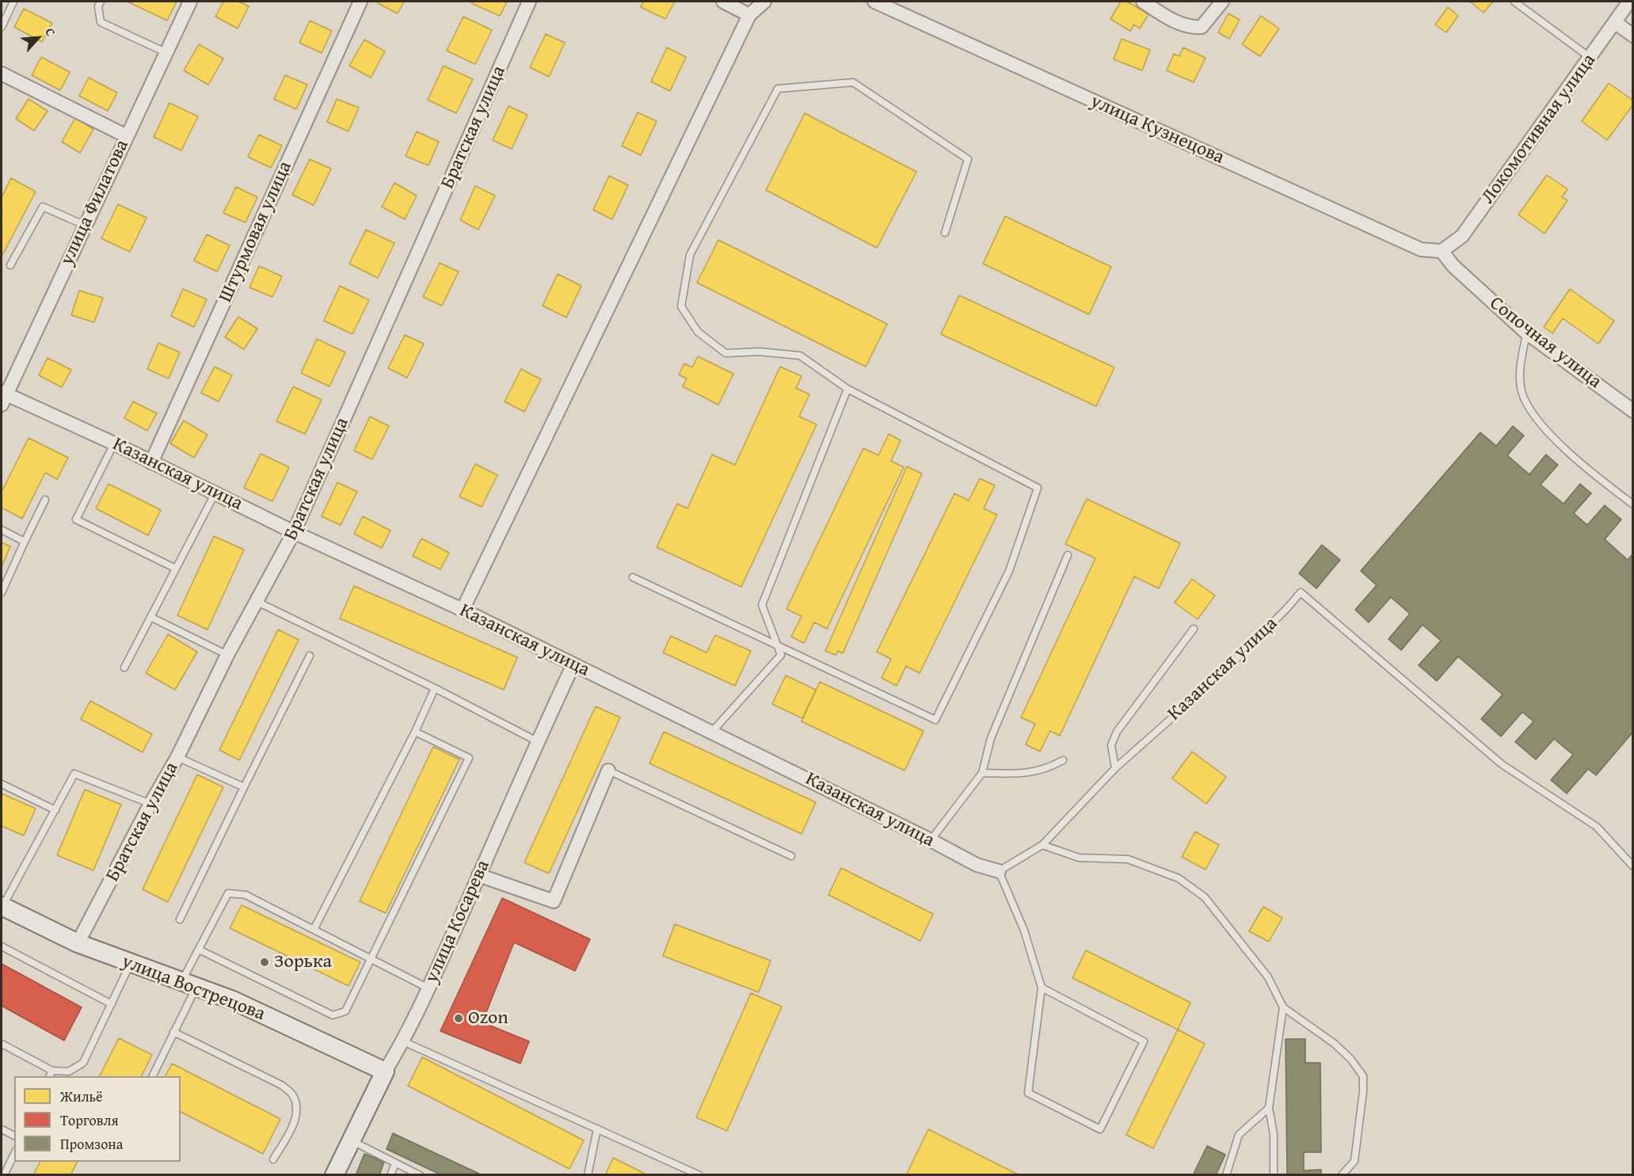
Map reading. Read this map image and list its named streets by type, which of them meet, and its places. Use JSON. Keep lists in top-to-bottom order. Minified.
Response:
{"streets":{"street":["Братская улица","Локомотивная улица","улица Кузнецова","улица Филатова","Штурмовая улица","Сопочная улица","Казанская улица","улица Косарева","улица Вострецова"]},"crossings":[["Братская улица","Казанская улица"],["Братская улица","улица Вострецова"],["Локомотивная улица","улица Кузнецова"],["Локомотивная улица","Сопочная улица"],["улица Кузнецова","Сопочная улица"],["улица Филатова","Казанская улица"],["Штурмовая улица","Казанская улица"],["Казанская улица","улица Косарева"],["улица Косарева","улица Вострецова"]],"places":["Зорька","Ozon"],"legend":["Жильё","Торговля","Промзона"],"north":"top right"}
